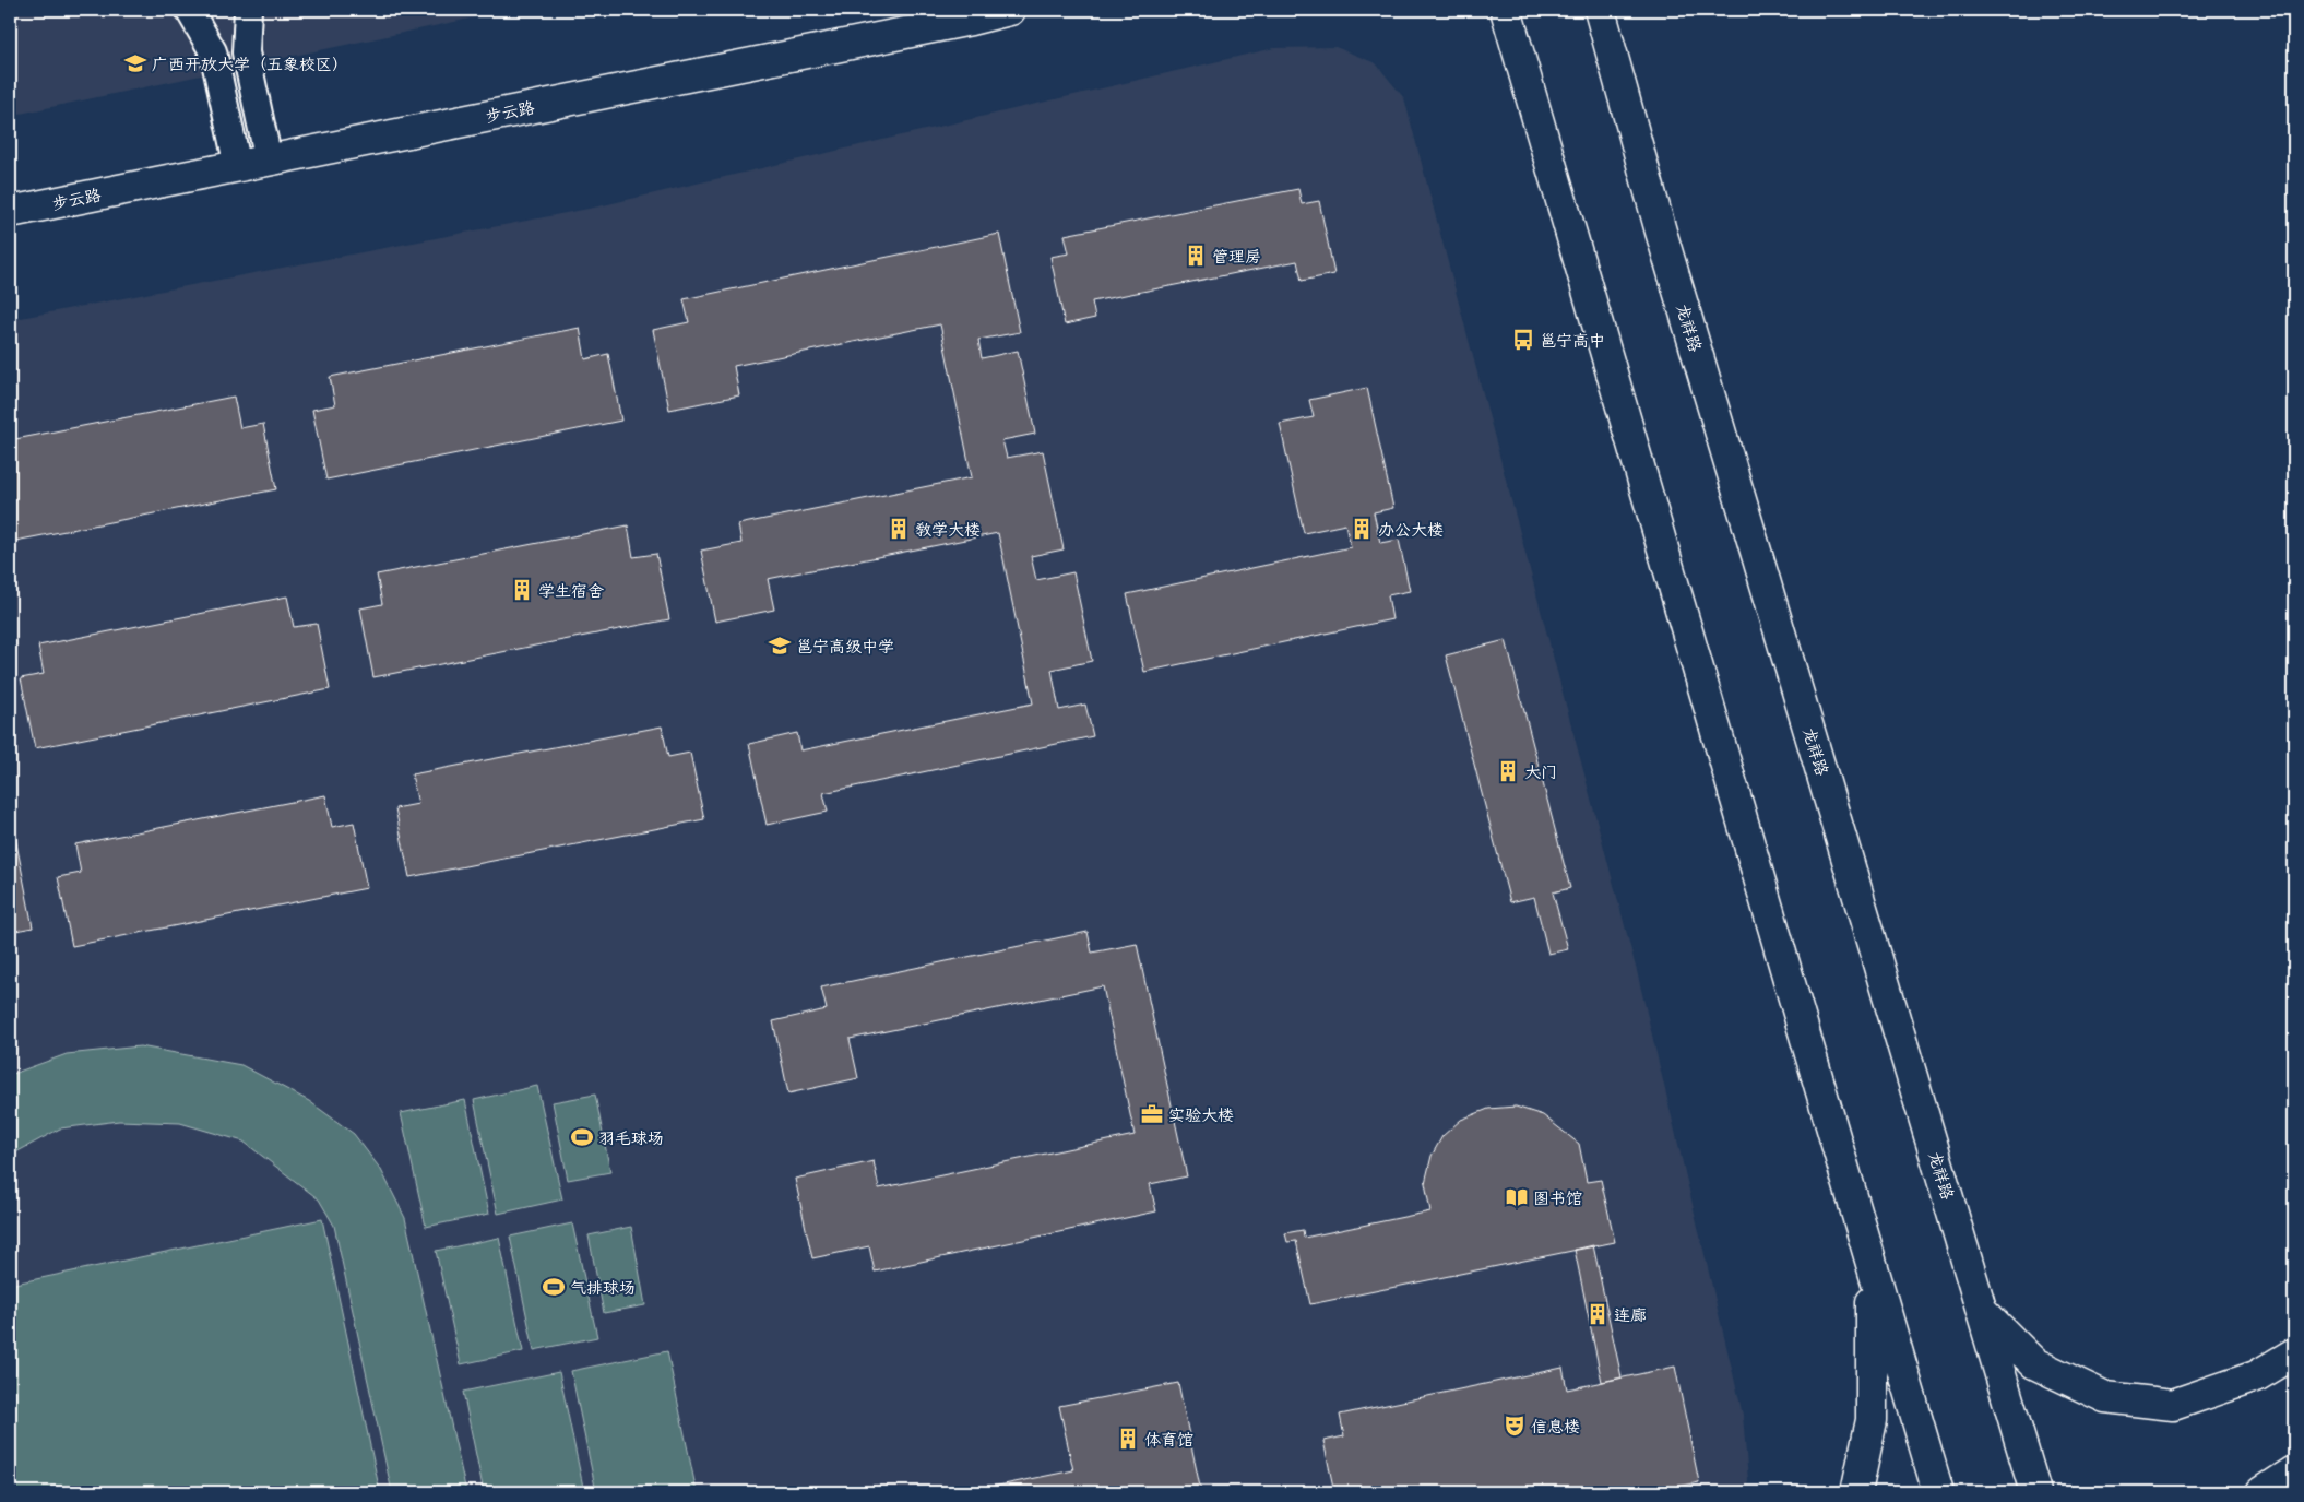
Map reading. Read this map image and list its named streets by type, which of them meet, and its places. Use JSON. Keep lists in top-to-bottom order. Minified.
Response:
{"streets":{"main road":["步云路","龙祥路"]},"places":{"school or university":["广西开放大学（五象校区）","邕宁高级中学"],"building":["管理房","教学大楼","办公大楼","学生宿舍","大门","连廊","体育馆"],"bus stop":["邕宁高中"],"office":["实验大楼"],"sports":["羽毛球场","气排球场"],"library":["图书馆"],"theatre":["信息楼"]}}
